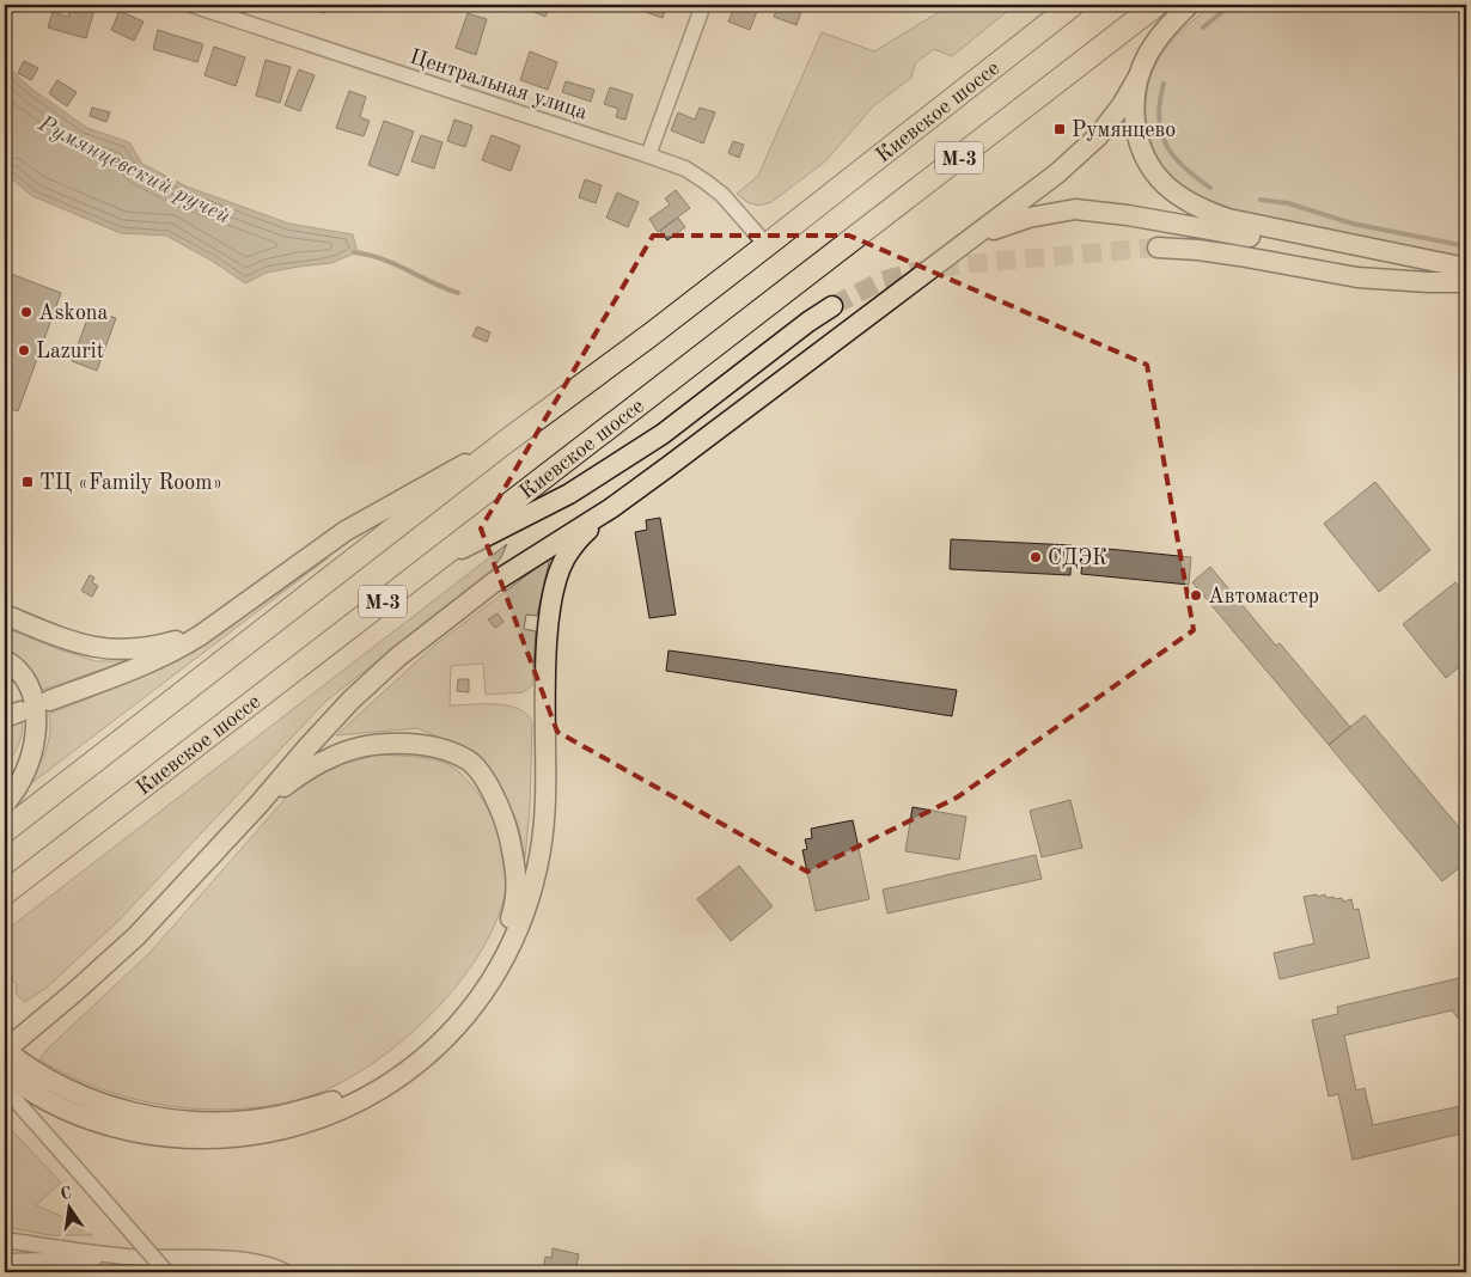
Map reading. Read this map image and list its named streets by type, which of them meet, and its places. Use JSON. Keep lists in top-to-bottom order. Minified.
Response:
{"streets":{"highway":["Киевское шоссе","М-3"],"street":["Центральная улица"]},"crossings":[["Центральная улица","Киевское шоссе"]],"water":["Румянцевский ручей"],"places":{"transit":["Румянцево","ТЦ «Family Room»"],"other":["Askona","Lazurit","СДЭК","Автомастер"]},"north":"top"}
